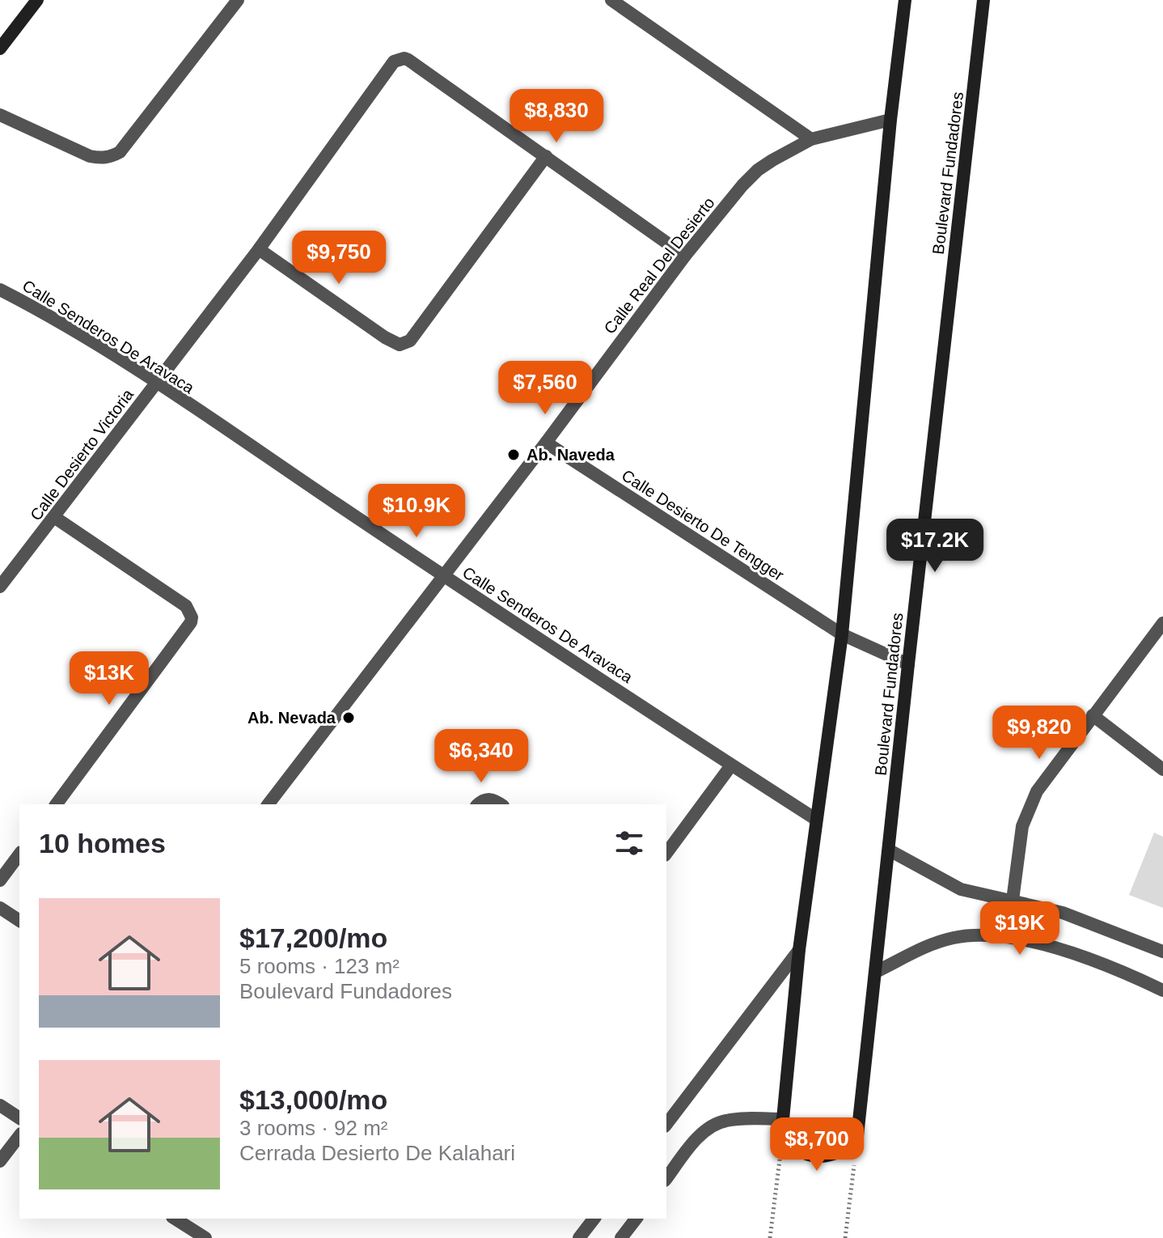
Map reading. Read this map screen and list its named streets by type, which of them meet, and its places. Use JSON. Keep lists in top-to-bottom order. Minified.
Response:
{"streets":{"street":["Boulevard Fundadores","Calle Real Del Desierto","Calle Senderos De Aravaca","Calle Desierto Victoria","Calle Desierto De Tengger"]},"crossings":[["Boulevard Fundadores","Calle Desierto De Tengger"],["Calle Real Del Desierto","Calle Senderos De Aravaca"],["Calle Real Del Desierto","Calle Desierto Victoria"],["Calle Real Del Desierto","Calle Desierto De Tengger"],["Calle Senderos De Aravaca","Calle Desierto Victoria"]],"places":["Ab. Naveda","Ab. Nevada"],"page":{"price":["$8,830","$9,750","$7,560","$10.9K","$17.2K","$13K","$9,820","$6,340","$19K","$8,700"],"heading":"10 homes","list":[{"name":"$17,200/mo","note":"5 rooms · 123 m² · Boulevard Fundadores"},{"name":"$13,000/mo","note":"3 rooms · 92 m² · Cerrada Desierto De Kalahari"}]}}
